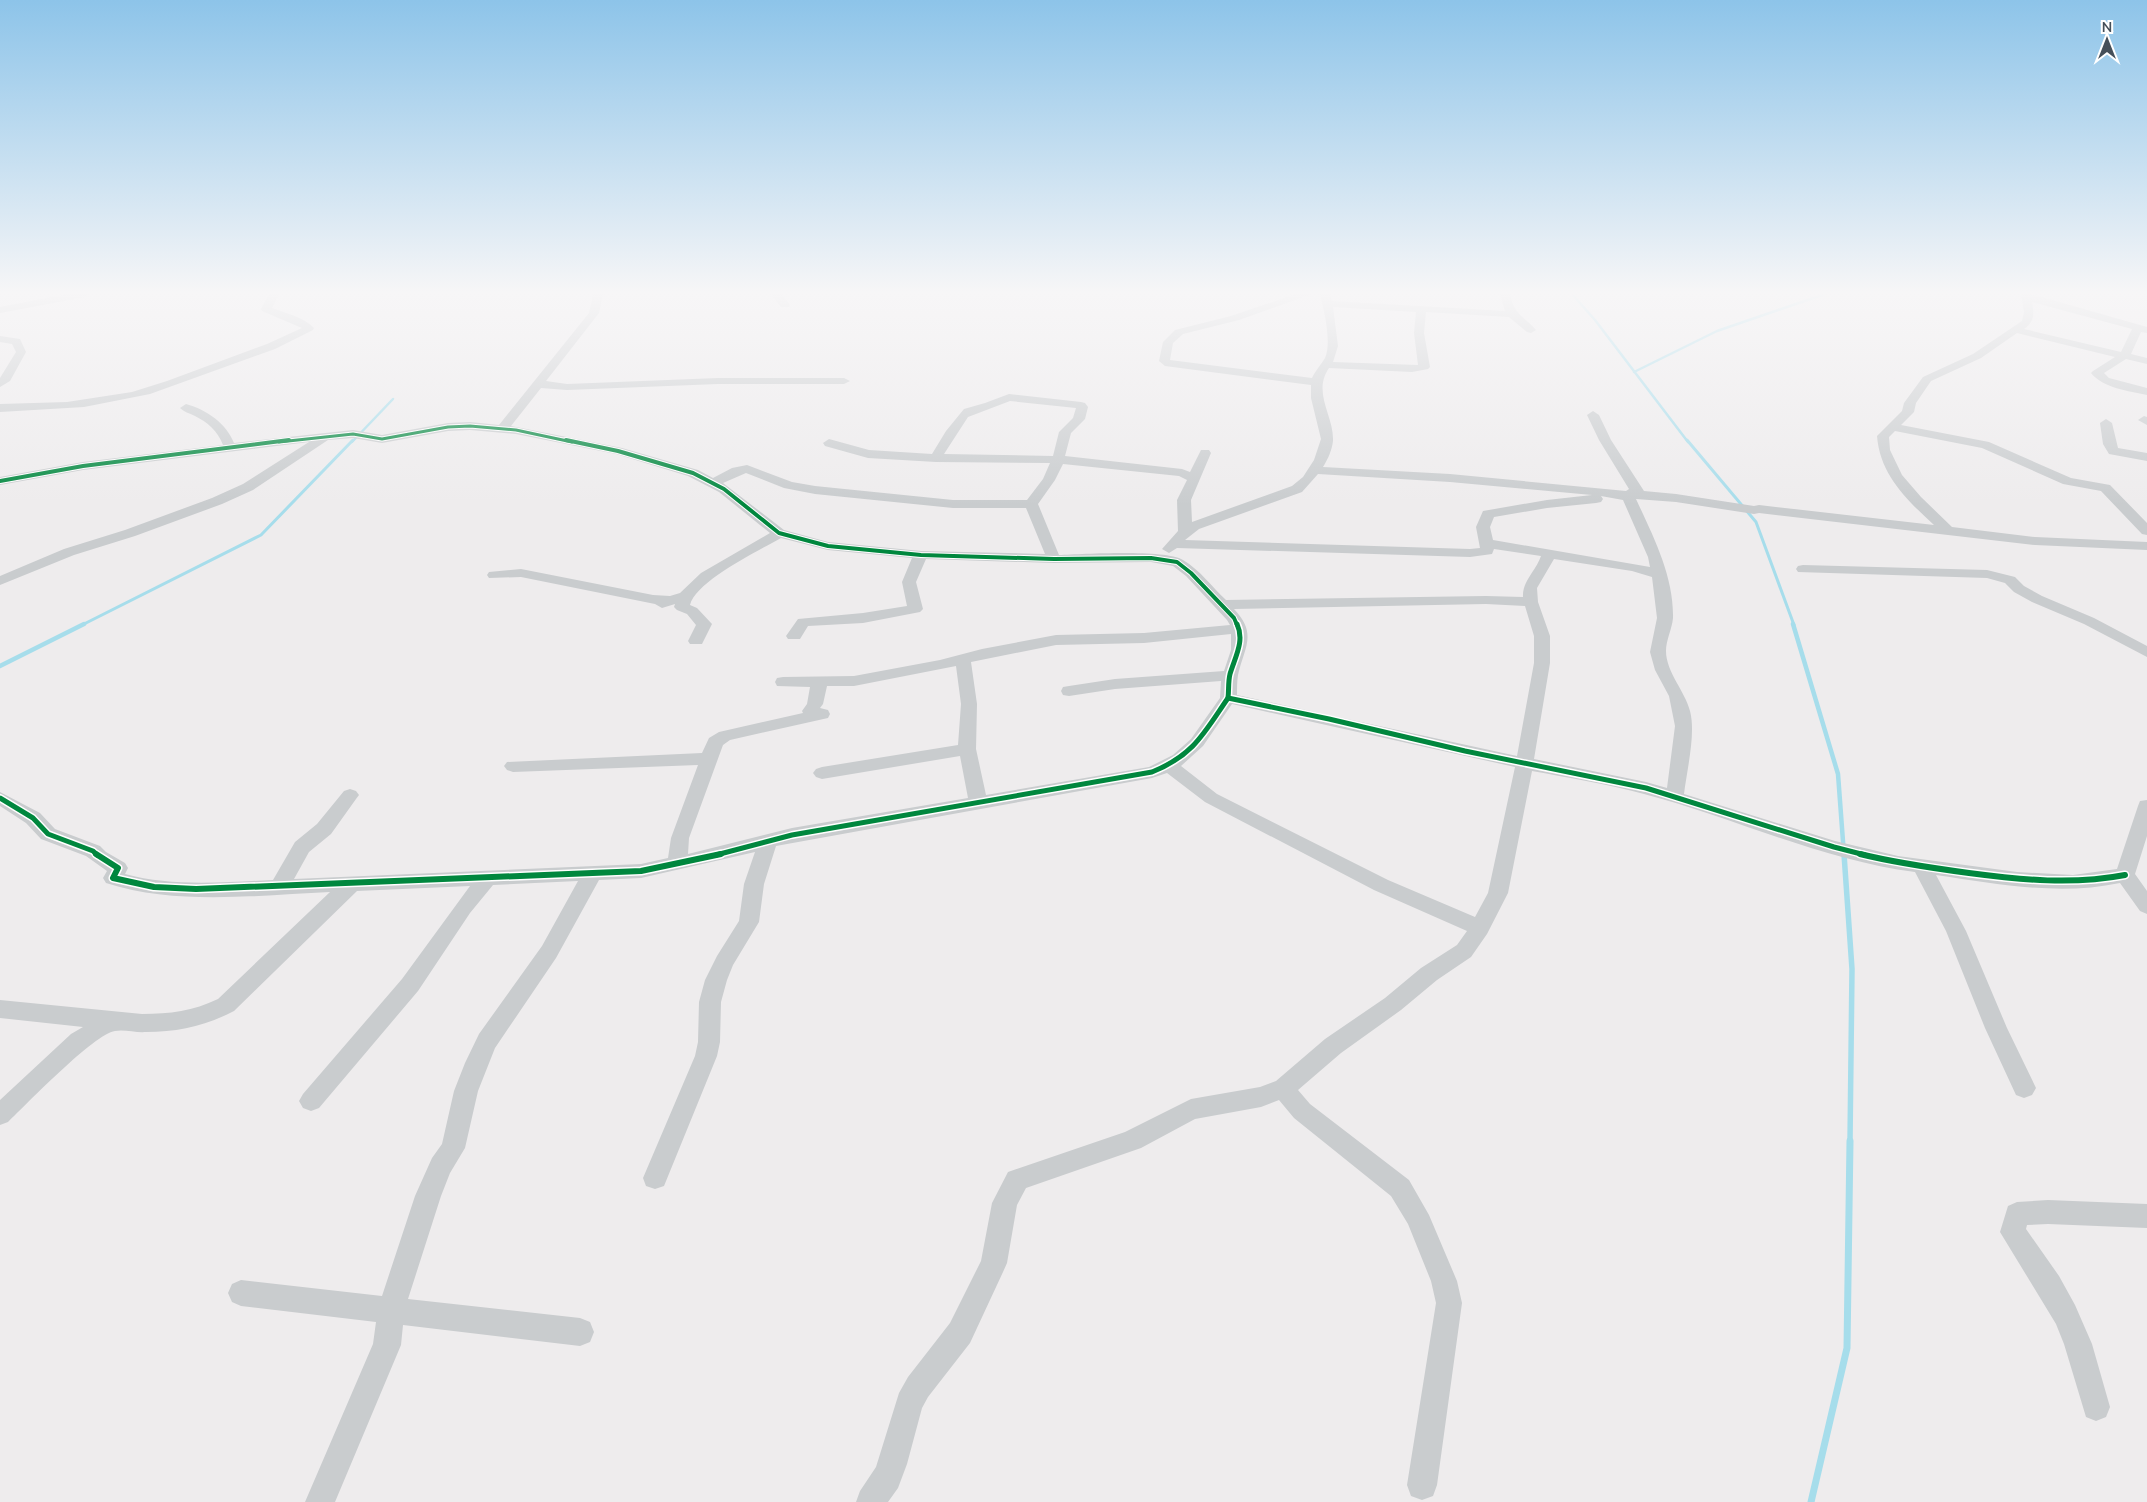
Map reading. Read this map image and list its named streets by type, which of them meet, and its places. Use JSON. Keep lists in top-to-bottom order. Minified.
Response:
{"north":"top"}
